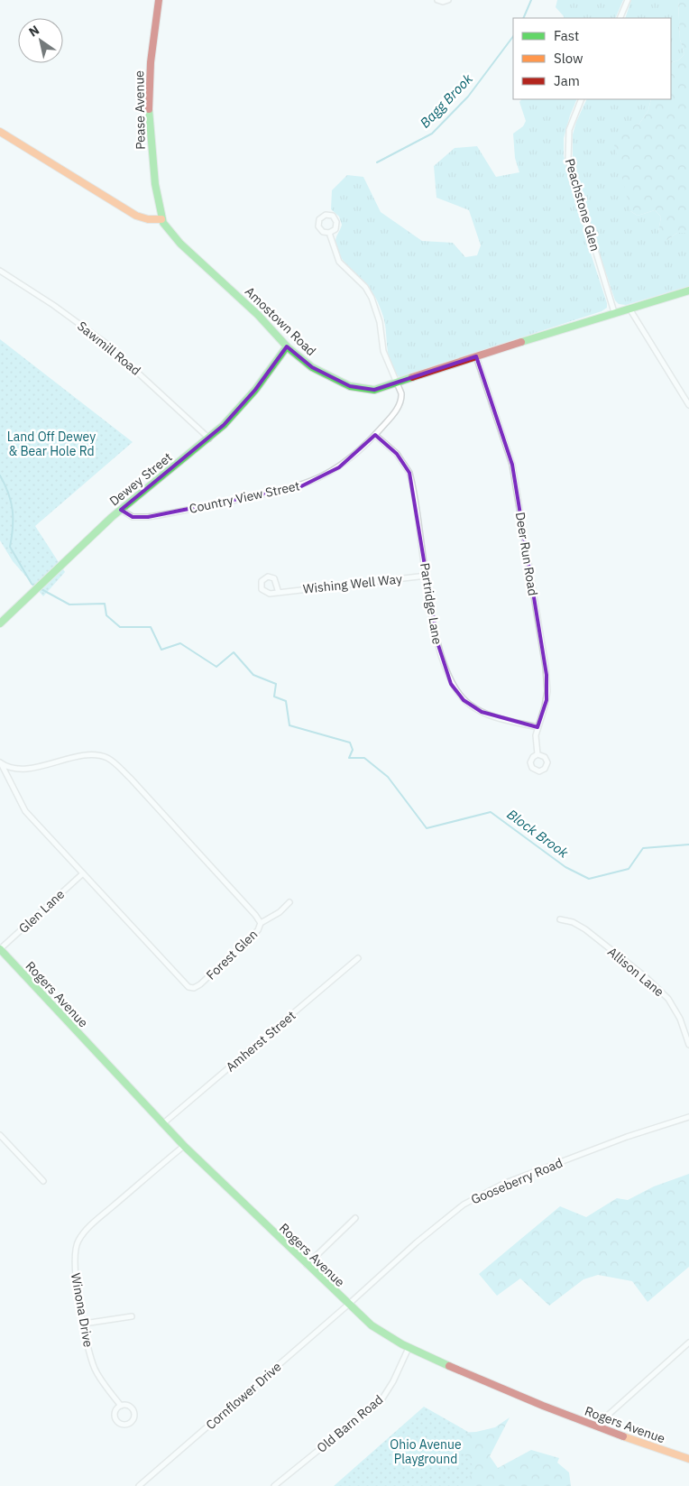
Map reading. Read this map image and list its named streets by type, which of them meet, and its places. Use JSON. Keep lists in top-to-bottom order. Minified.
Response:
{"streets":{"main road":["Pease Avenue","Amostown Road","Dewey Street","Rogers Avenue"],"street":["Peachstone Glen","Sawmill Road","Country View Street","Deer Run Road","Wishing Well Way","Partridge Lane","Glen Lane","Forest Glen","Allison Lane","Amherst Street","Gooseberry Road","Winona Drive","Cornflower Drive","Old Barn Road"]},"crossings":[["Pease Avenue","Amostown Road"],["Peachstone Glen","Amostown Road"],["Amostown Road","Dewey Street"],["Amostown Road","Country View Street"],["Amostown Road","Deer Run Road"],["Sawmill Road","Dewey Street"],["Dewey Street","Country View Street"],["Country View Street","Partridge Lane"],["Deer Run Road","Partridge Lane"],["Wishing Well Way","Partridge Lane"],["Glen Lane","Forest Glen"],["Glen Lane","Rogers Avenue"],["Rogers Avenue","Amherst Street"],["Rogers Avenue","Gooseberry Road"],["Rogers Avenue","Winona Drive"],["Rogers Avenue","Cornflower Drive"],["Rogers Avenue","Old Barn Road"],["Gooseberry Road","Cornflower Drive"]],"water":["Bagg Brook","Block Brook"],"parks":["Land Off Dewey & Bear Hole Rd","Ohio Avenue Playground"],"legend":["Fast","Slow","Jam"],"north":"top left"}
